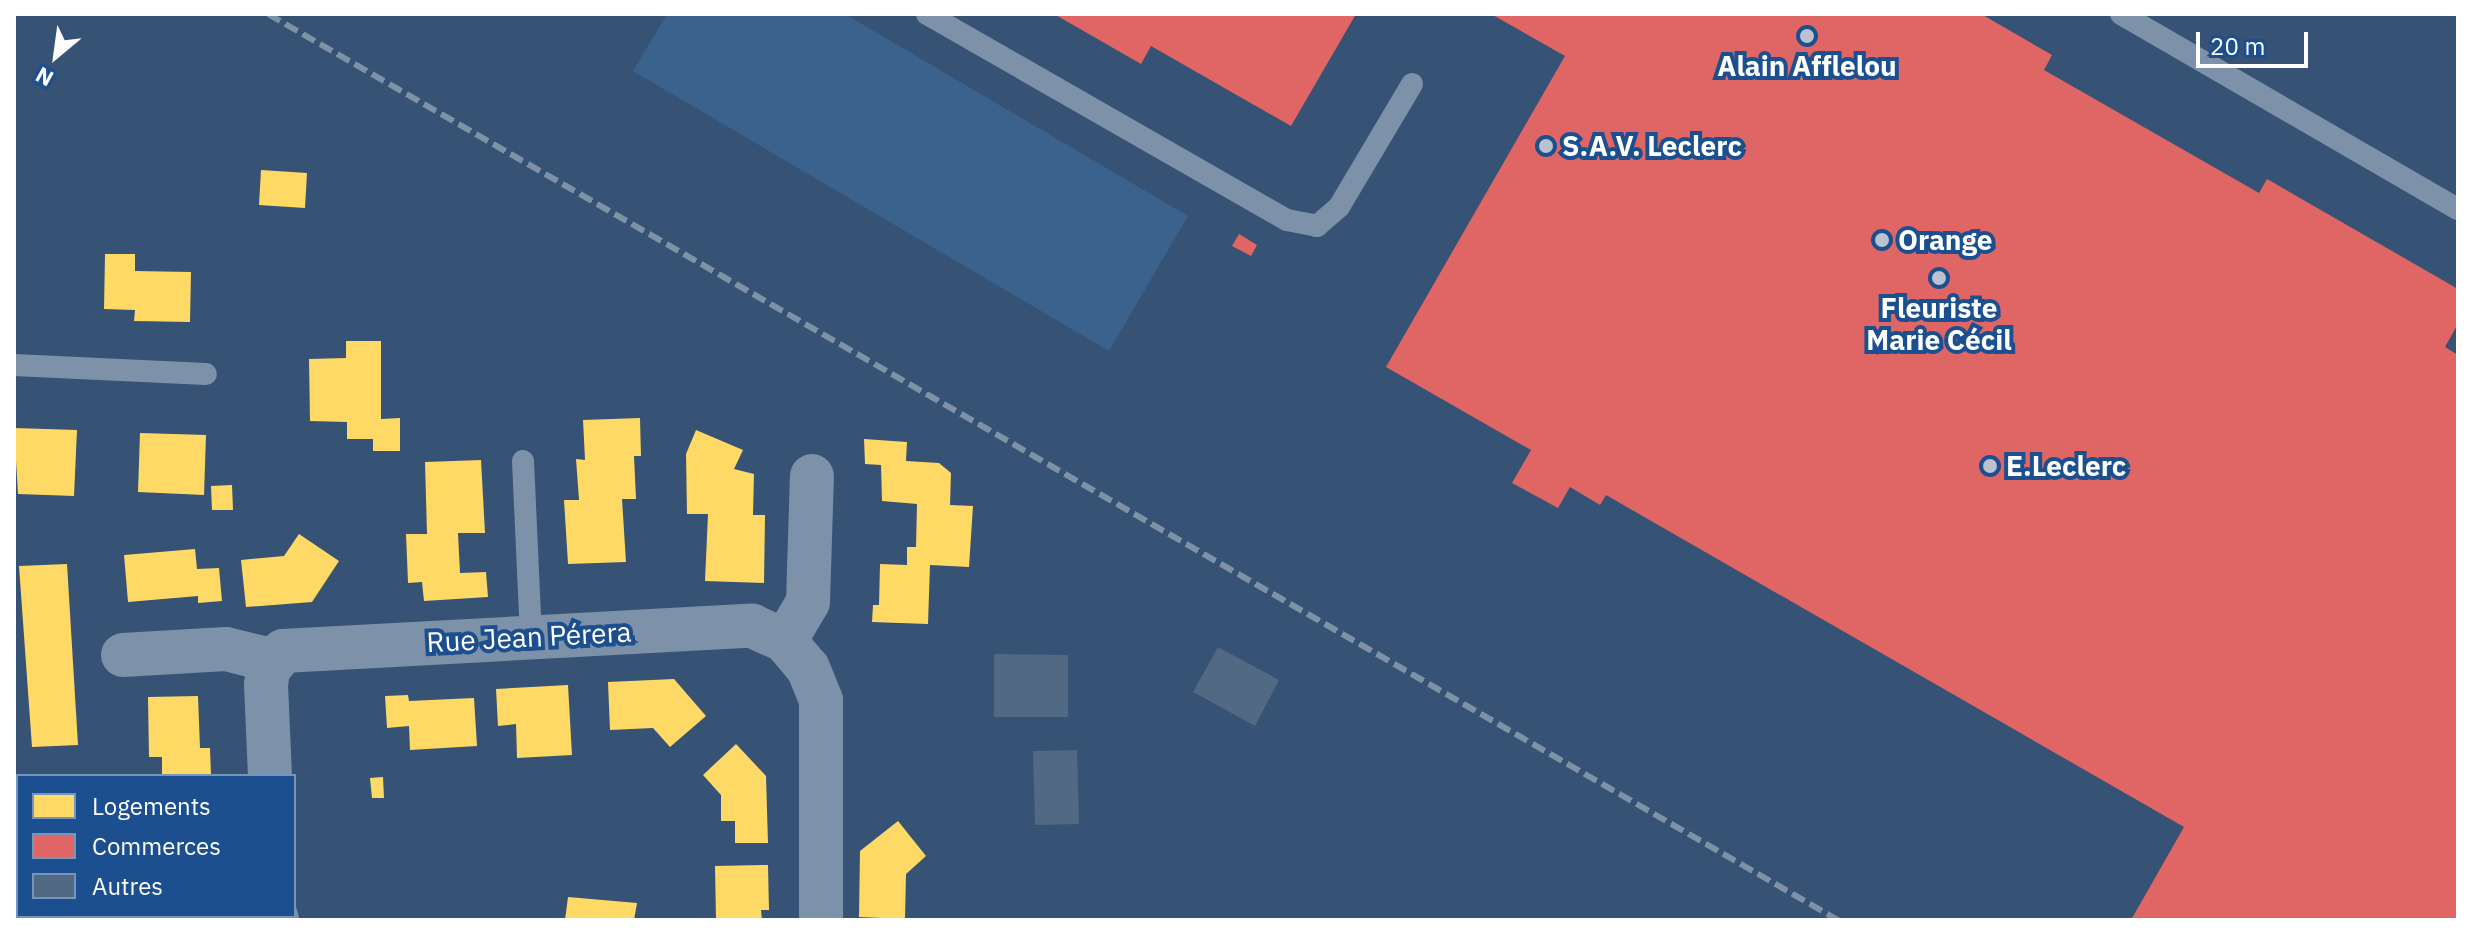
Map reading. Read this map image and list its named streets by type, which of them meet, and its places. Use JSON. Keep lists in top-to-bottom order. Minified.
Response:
{"streets":{"street":["Rue Jean Pérera"]},"places":["Alain Afflelou","S.A.V. Leclerc","Orange","Fleuriste Marie Cécil","E.Leclerc"],"legend":["Logements","Commerces","Autres"],"scale_bar":"20 m","north":"bottom left"}
